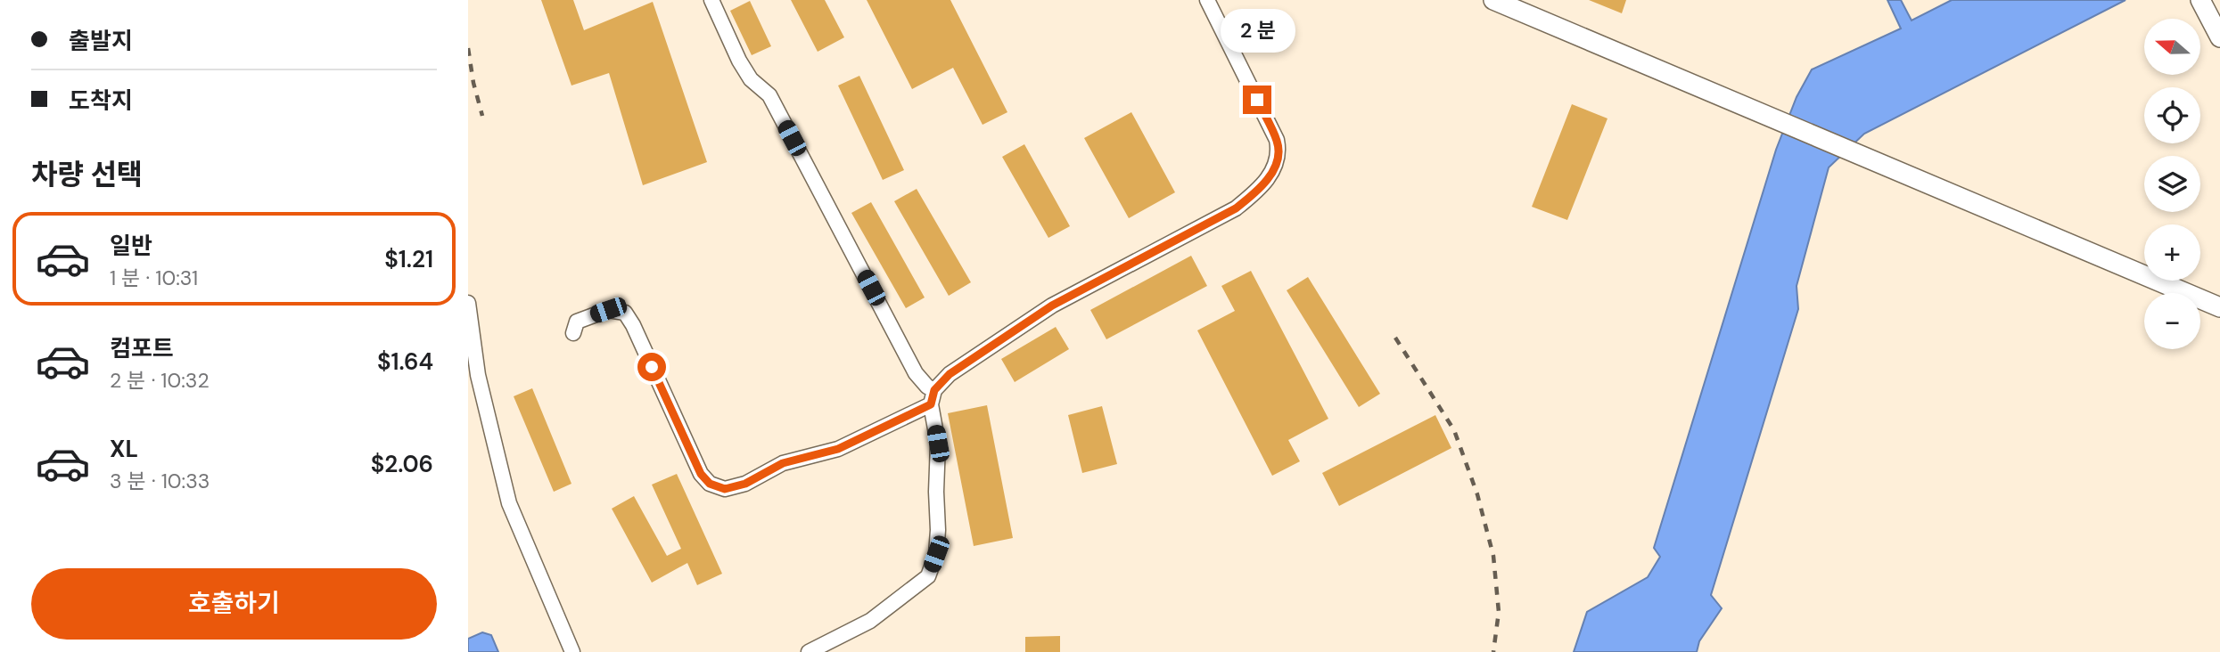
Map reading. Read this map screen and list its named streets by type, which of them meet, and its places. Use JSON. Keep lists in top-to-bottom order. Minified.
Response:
{"north":"left","page":{"banner":["출발지","도착지"],"bubble":"2 분","map_buttons":["+","−"],"heading":"차량 선택","list":[{"name":"일반","note":"1 분 · 10:31","value":"$1.21"},{"name":"컴포트","note":"2 분 · 10:32","value":"$1.64"},{"name":"XL","note":"3 분 · 10:33","value":"$2.06"}],"buttons":"호출하기"}}
